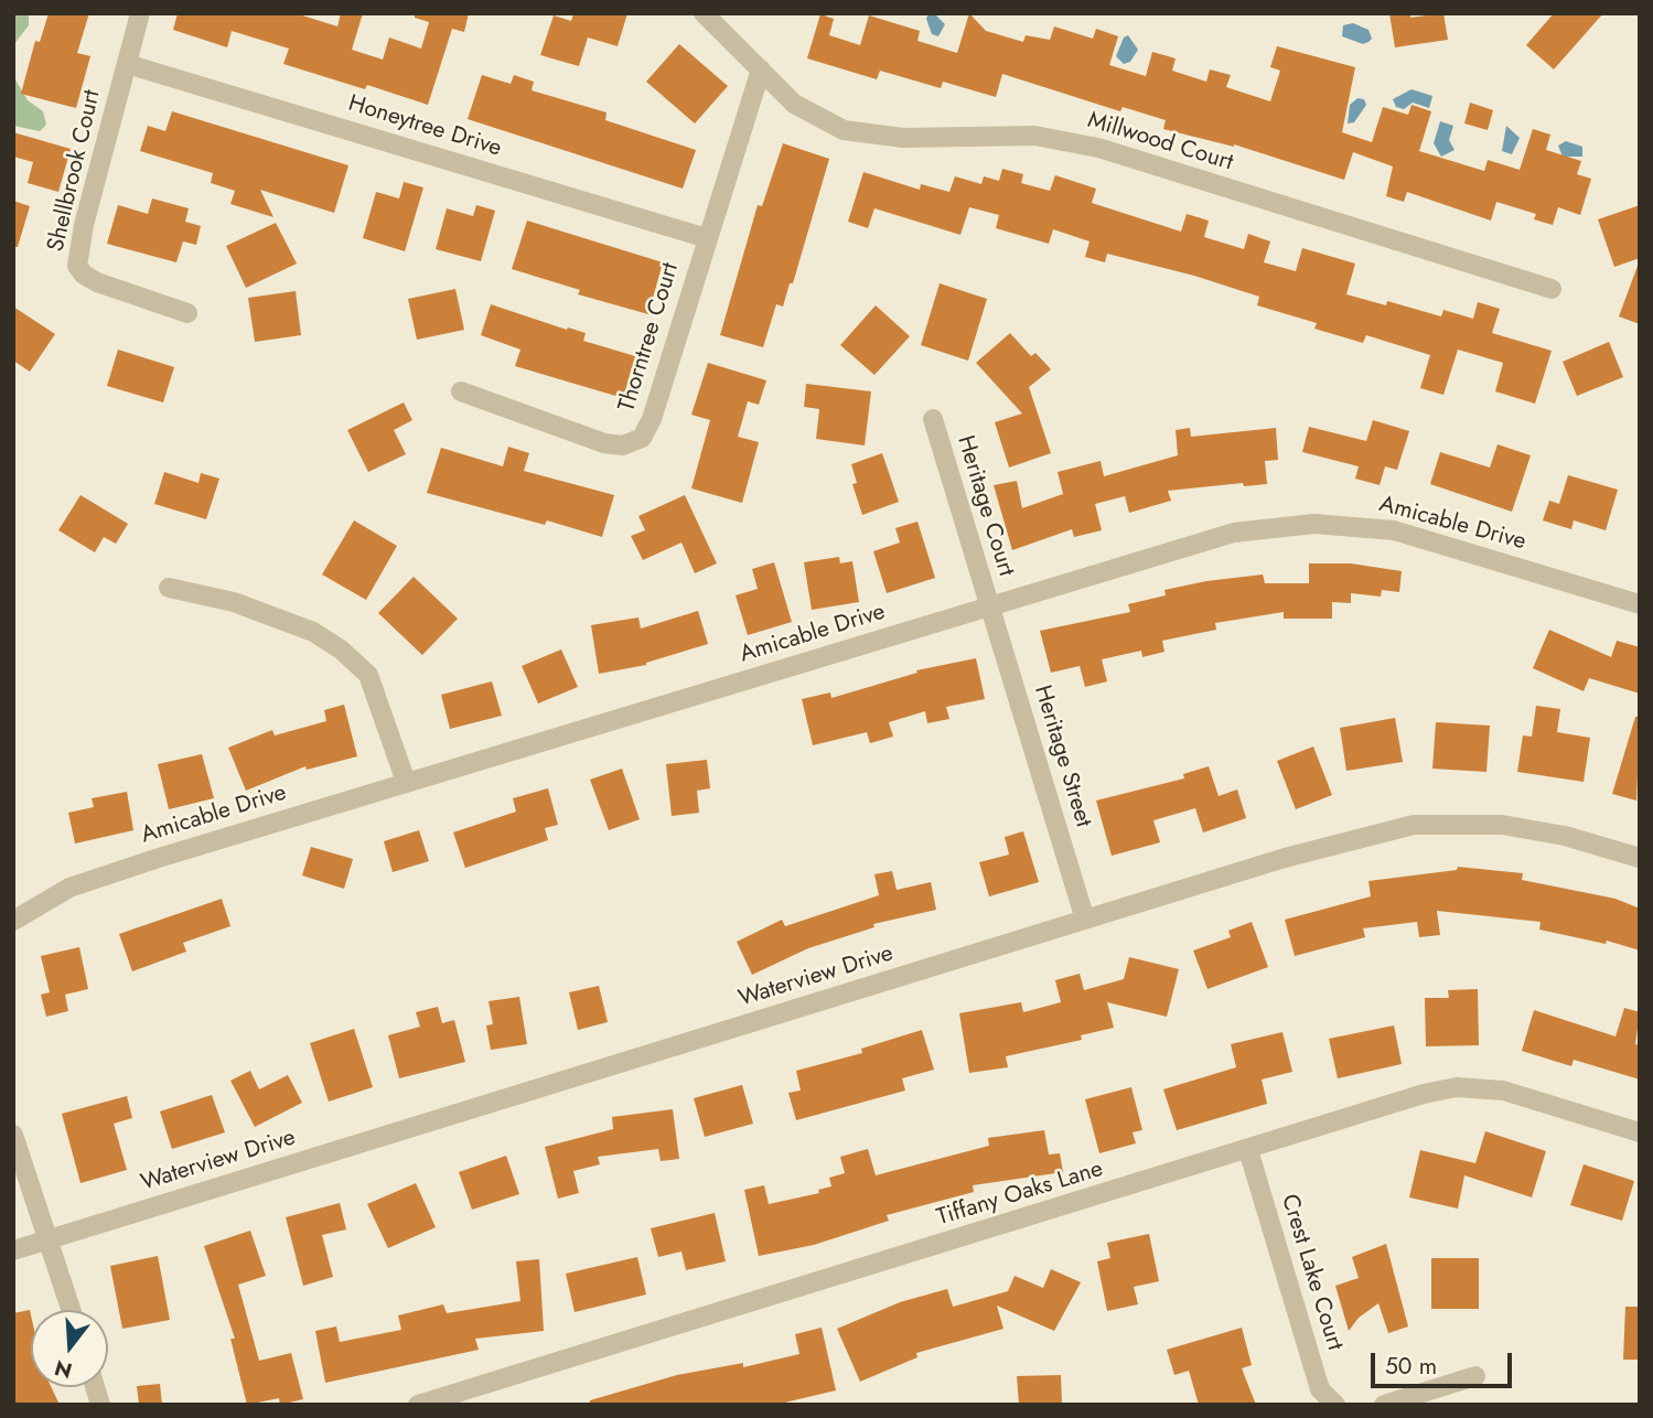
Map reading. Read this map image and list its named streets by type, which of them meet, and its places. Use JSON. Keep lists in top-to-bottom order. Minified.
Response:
{"streets":{"street":["Honeytree Drive","Millwood Court","Shellbrook Court","Thorntree Court","Heritage Court","Amicable Drive","Heritage Street","Waterview Drive","Tiffany Oaks Lane","Crest Lake Court"]},"crossings":[["Honeytree Drive","Shellbrook Court"],["Honeytree Drive","Thorntree Court"],["Millwood Court","Thorntree Court"],["Heritage Court","Amicable Drive"],["Heritage Court","Heritage Street"],["Amicable Drive","Heritage Street"],["Heritage Street","Waterview Drive"],["Tiffany Oaks Lane","Crest Lake Court"]],"scale_bar":"50 m","north":"bottom"}
